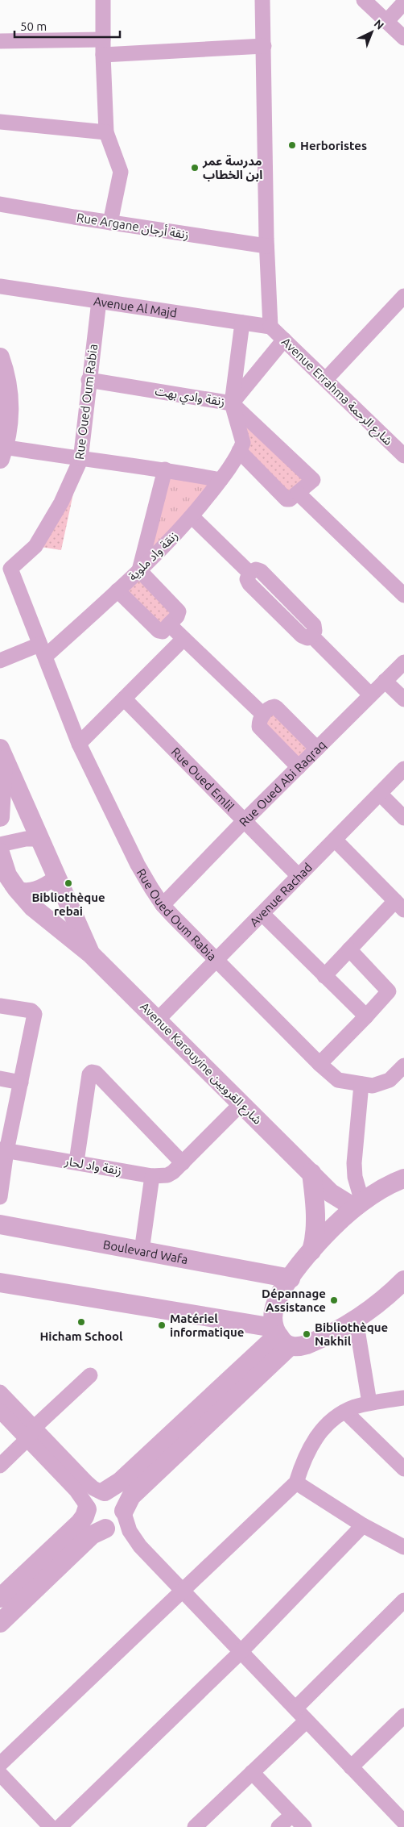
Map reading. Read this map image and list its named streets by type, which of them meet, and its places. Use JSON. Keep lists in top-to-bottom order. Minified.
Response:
{"streets":{"street":["Rue Argane زنقة أرجان","Avenue Al Majd","Avenue Errahma شارع الرحمة","زنقة وادي بهت","Rue Oued Oum Rabia","زنقة واد ملوية","Rue Oued Emlil","Rue Oued Abi Raqraq","Avenue Rachad","Avenue Karouyine شارع القرويين","زنقة واد لحار","Boulevard Wafa"]},"crossings":[["Avenue Al Majd","Avenue Errahma شارع الرحمة"],["Avenue Al Majd","Rue Oued Oum Rabia"],["زنقة وادي بهت","Rue Oued Oum Rabia"],["Rue Oued Oum Rabia","زنقة واد ملوية"],["Rue Oued Oum Rabia","Rue Oued Abi Raqraq"],["Rue Oued Oum Rabia","Avenue Rachad"],["Rue Oued Emlil","Rue Oued Abi Raqraq"],["Rue Oued Emlil","Avenue Rachad"],["Avenue Rachad","Avenue Karouyine شارع القرويين"],["Avenue Karouyine شارع القرويين","زنقة واد لحار"]],"places":["Herboristes","مدرسة عمر ابن الخطاب","Bibliothèque rebai","Dépannage Assistance","Hicham School","Matériel informatique","Bibliothèque Nakhil"],"scale_bar":"50 m","north":"top right"}
